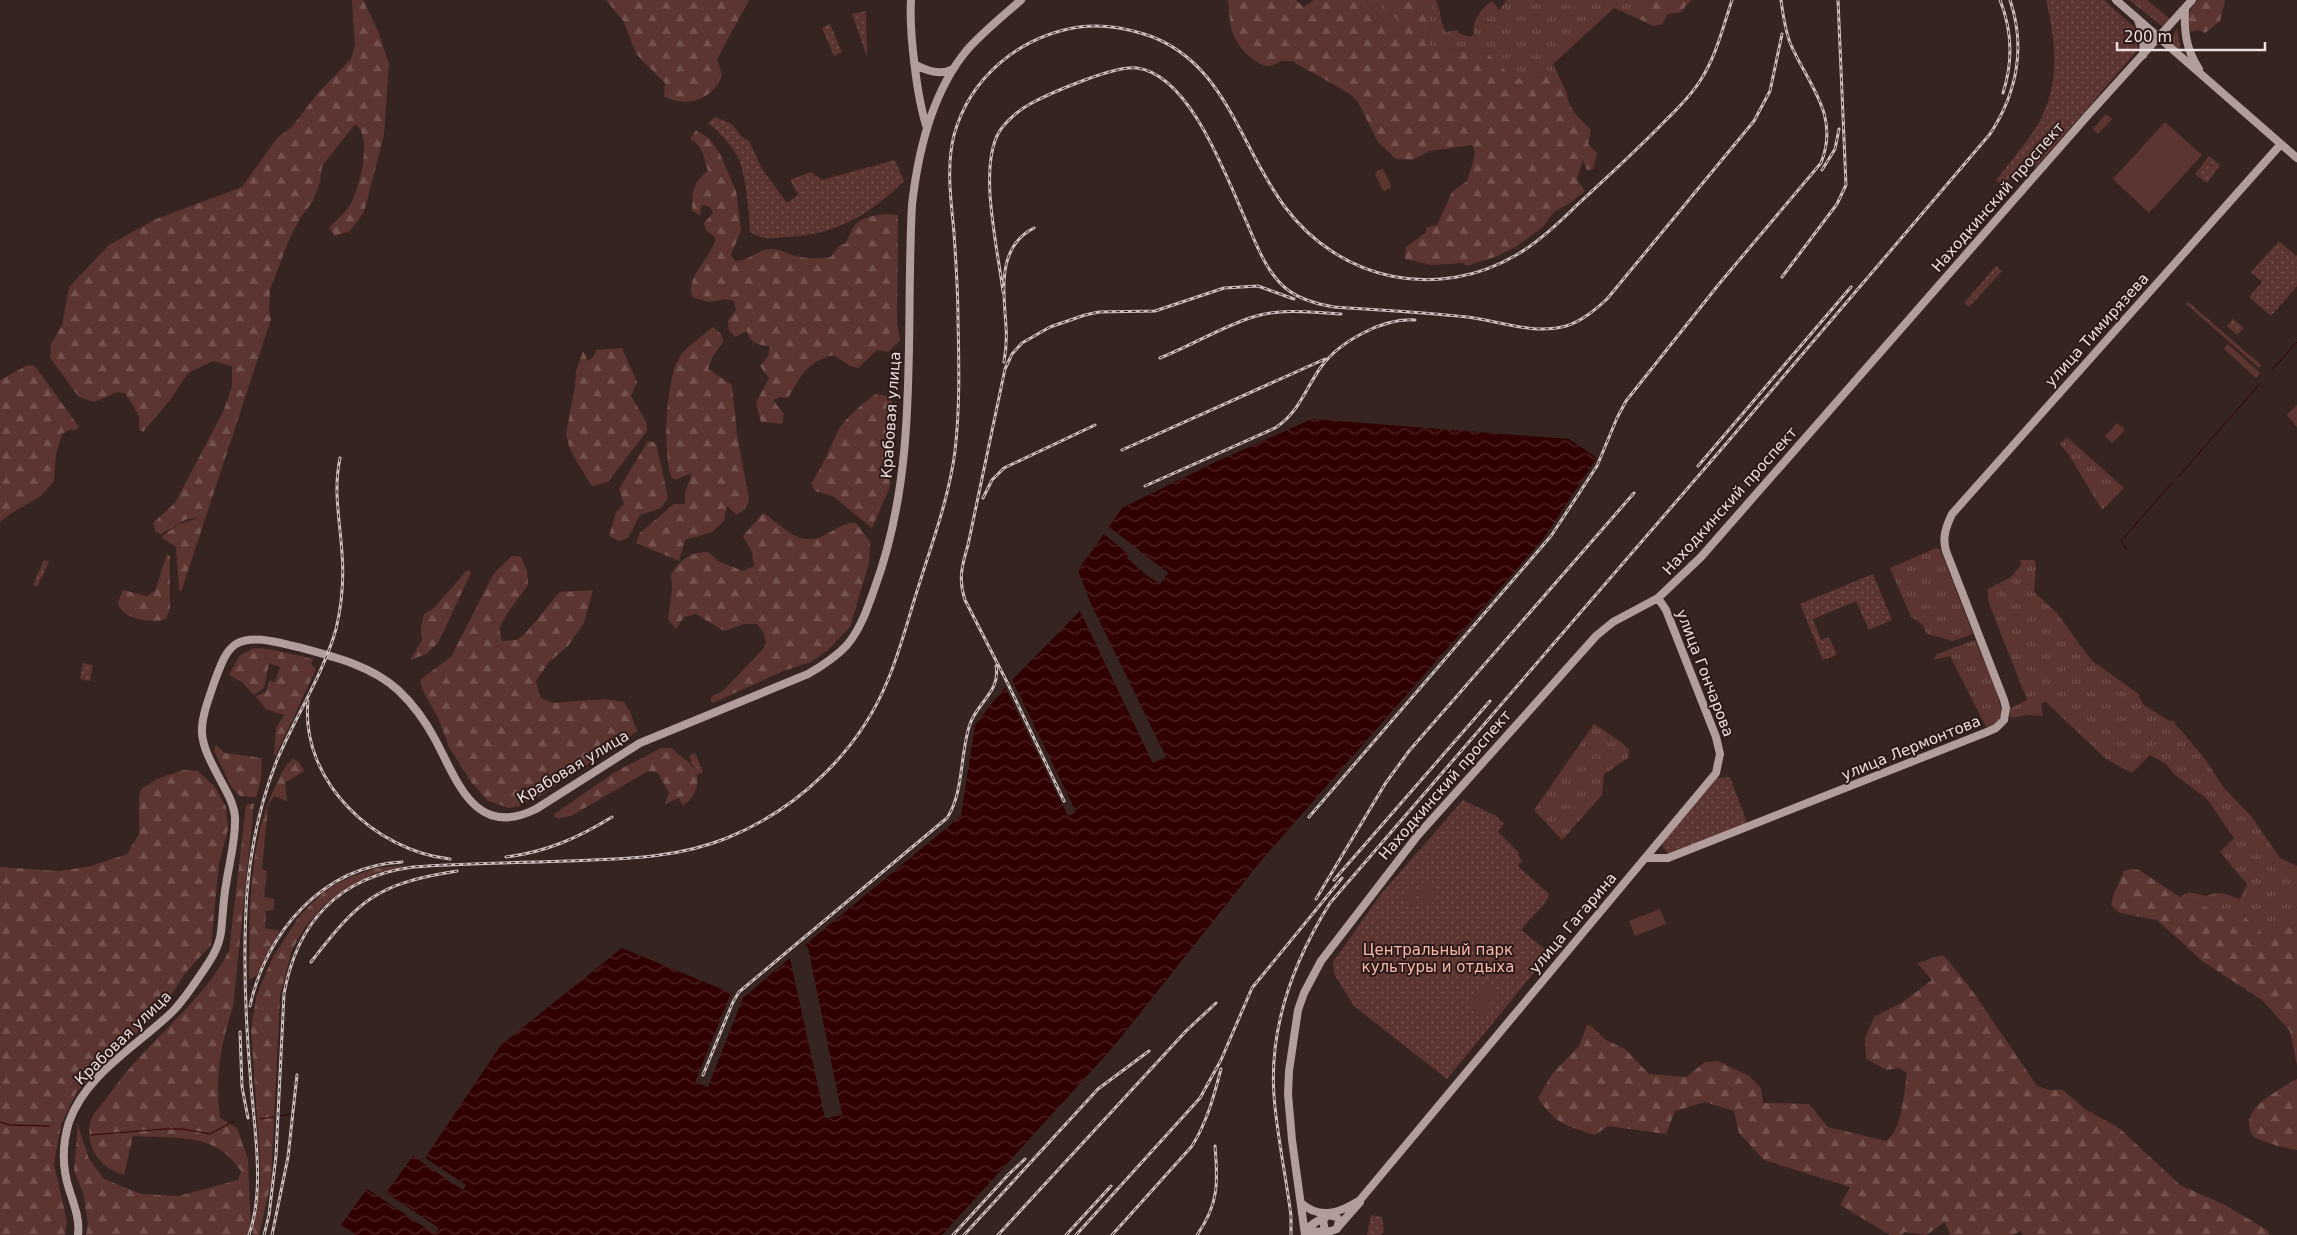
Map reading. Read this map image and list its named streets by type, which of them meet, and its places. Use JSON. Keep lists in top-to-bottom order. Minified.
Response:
{"streets":{"main road":["Находкинский проспект","улица Тимирязева","Крабовая улица","улица Гончарова","улица Лермонтова","улица Гагарина"]},"crossings":[["Находкинский проспект","улица Гончарова"],["Находкинский проспект","улица Гагарина"],["улица Тимирязева","улица Лермонтова"],["улица Гончарова","улица Гагарина"],["улица Лермонтова","улица Гагарина"]],"parks":["Центральный парк культуры и отдыха"],"scale_bar":"200 m"}
